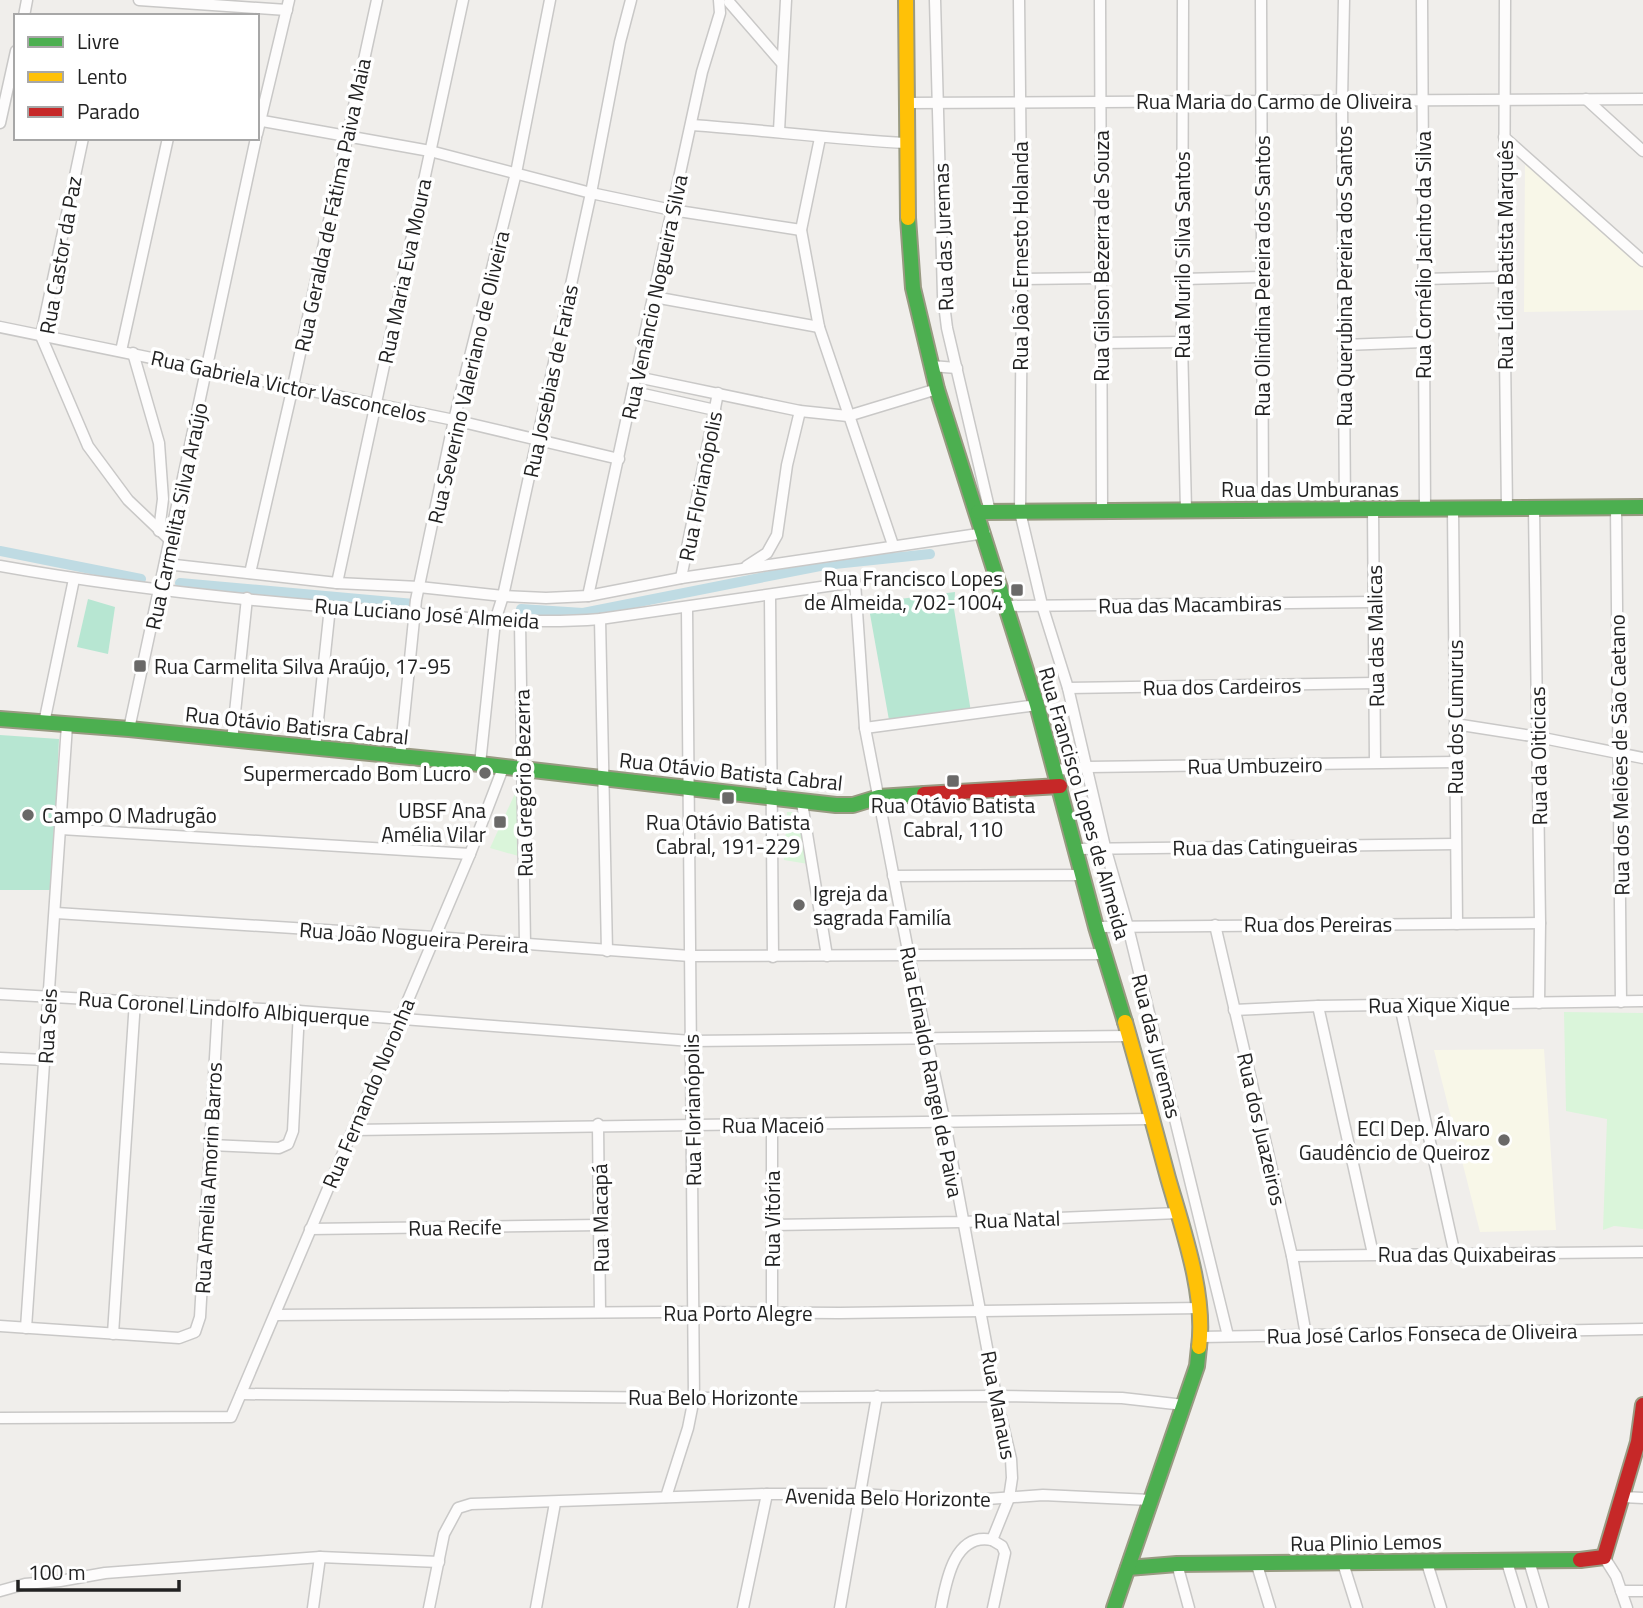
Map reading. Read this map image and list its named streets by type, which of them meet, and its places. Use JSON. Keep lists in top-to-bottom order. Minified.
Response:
{"streets":{"street":["Rua Maria do Carmo de Oliveira","Rua Geralda de Fátima Paiva Maia","Rua das Juremas","Rua Castor da Paz","Rua Murilo Silva Santos","Rua Cornélio Jacinto da Silva","Rua Lídia Batista Marquês","Rua João Ernesto Holanda","Rua Gilson Bezerra de Souza","Rua Maria Eva Moura","Rua Olindina Pereira dos Santos","Rua Querubina Pereira dos Santos","Rua Venâncio Nogueira Silva","Rua Severino Valeriano de Oliveira","Rua Josebias de Farias","Rua Gabriela Victor Vasconcelos","Rua Florianópolis","Rua das Umburanas","Rua Carmelita Silva Araújo","Rua das Macambiras","Rua Luciano José Almeida","Rua das Malicas","Rua dos Cardeiros","Rua dos Cumurus","Rua Otávio Batisra Cabral","Rua dos Melões de São Caetano","Rua da Oiticicas","Rua Umbuzeiro","Rua Otávio Batista Cabral","Rua Gregório Bezerra","Rua Francisco Lopes de Almeida","Rua das Catingueiras","Rua dos Pereiras","Rua João Nogueira Pereira","Rua Xique Xique","Rua Coronel Lindolfo Albiquerque","Rua Seis","Rua Ednaldo Rangel de Paiva","Rua Fernando Noronha","Rua Maceió","Rua dos Juazeiros","Rua Amelia Amorin Barros","Rua Macapá","Rua Vitória","Rua Natal","Rua Recife","Rua das Quixabeiras","Rua Porto Alegre","Rua José Carlos Fonseca de Oliveira","Rua Belo Horizonte","Rua Manaus","Avenida Belo Horizonte","Rua Plinio Lemos"]},"crossings":[["Rua Maria do Carmo de Oliveira","Rua das Juremas"],["Rua Maria do Carmo de Oliveira","Rua Murilo Silva Santos"],["Rua Maria do Carmo de Oliveira","Rua Cornélio Jacinto da Silva"],["Rua Maria do Carmo de Oliveira","Rua Lídia Batista Marquês"],["Rua Maria do Carmo de Oliveira","Rua João Ernesto Holanda"],["Rua Maria do Carmo de Oliveira","Rua Gilson Bezerra de Souza"],["Rua Maria do Carmo de Oliveira","Rua Olindina Pereira dos Santos"],["Rua Maria do Carmo de Oliveira","Rua Querubina Pereira dos Santos"],["Rua Maria do Carmo de Oliveira","Rua Francisco Lopes de Almeida"],["Rua Geralda de Fátima Paiva Maia","Rua Gabriela Victor Vasconcelos"],["Rua Geralda de Fátima Paiva Maia","Rua Luciano José Almeida"],["Rua das Juremas","Rua João Ernesto Holanda"],["Rua das Juremas","Rua das Umburanas"],["Rua das Juremas","Rua das Macambiras"],["Rua das Juremas","Rua dos Cardeiros"],["Rua das Juremas","Rua Umbuzeiro"],["Rua das Juremas","Rua Francisco Lopes de Almeida"],["Rua das Juremas","Rua das Catingueiras"],["Rua das Juremas","Rua dos Pereiras"],["Rua das Juremas","Rua José Carlos Fonseca de Oliveira"],["Rua Castor da Paz","Rua Gabriela Victor Vasconcelos"],["Rua Castor da Paz","Rua Carmelita Silva Araújo"],["Rua Murilo Silva Santos","Rua das Umburanas"],["Rua Cornélio Jacinto da Silva","Rua das Umburanas"],["Rua Lídia Batista Marquês","Rua das Umburanas"],["Rua João Ernesto Holanda","Rua das Umburanas"],["Rua Gilson Bezerra de Souza","Rua das Umburanas"],["Rua Maria Eva Moura","Rua Gabriela Victor Vasconcelos"],["Rua Maria Eva Moura","Rua Luciano José Almeida"],["Rua Olindina Pereira dos Santos","Rua das Umburanas"],["Rua Querubina Pereira dos Santos","Rua das Umburanas"],["Rua Venâncio Nogueira Silva","Rua Gabriela Victor Vasconcelos"],["Rua Venâncio Nogueira Silva","Rua Luciano José Almeida"],["Rua Severino Valeriano de Oliveira","Rua Gabriela Victor Vasconcelos"],["Rua Severino Valeriano de Oliveira","Rua Luciano José Almeida"],["Rua Severino Valeriano de Oliveira","Rua Otávio Batisra Cabral"],["Rua Josebias de Farias","Rua Gabriela Victor Vasconcelos"],["Rua Josebias de Farias","Rua Luciano José Almeida"],["Rua Josebias de Farias","Rua Otávio Batisra Cabral"],["Rua Gabriela Victor Vasconcelos","Rua Carmelita Silva Araújo"],["Rua Florianópolis","Rua Luciano José Almeida"],["Rua Florianópolis","Rua Otávio Batista Cabral"],["Rua Florianópolis","Rua João Nogueira Pereira"],["Rua Florianópolis","Rua Coronel Lindolfo Albiquerque"],["Rua Florianópolis","Rua Maceió"],["Rua Florianópolis","Rua Porto Alegre"],["Rua Florianópolis","Rua Belo Horizonte"],["Rua Florianópolis","Avenida Belo Horizonte"],["Rua das Umburanas","Rua das Malicas"],["Rua das Umburanas","Rua dos Cumurus"],["Rua das Umburanas","Rua dos Melões de São Caetano"],["Rua das Umburanas","Rua da Oiticicas"],["Rua das Umburanas","Rua Francisco Lopes de Almeida"],["Rua Carmelita Silva Araújo","Rua Luciano José Almeida"],["Rua Carmelita Silva Araújo","Rua Otávio Batisra Cabral"],["Rua das Macambiras","Rua das Malicas"],["Rua das Macambiras","Rua Francisco Lopes de Almeida"],["Rua Luciano José Almeida","Rua Gregório Bezerra"],["Rua Luciano José Almeida","Rua Francisco Lopes de Almeida"],["Rua Luciano José Almeida","Rua Ednaldo Rangel de Paiva"],["Rua das Malicas","Rua dos Cardeiros"],["Rua das Malicas","Rua Umbuzeiro"],["Rua dos Cumurus","Rua Umbuzeiro"],["Rua dos Cumurus","Rua das Catingueiras"],["Rua dos Cumurus","Rua dos Pereiras"],["Rua Otávio Batisra Cabral","Rua Otávio Batista Cabral"],["Rua Otávio Batisra Cabral","Rua Gregório Bezerra"],["Rua Otávio Batisra Cabral","Rua Seis"],["Rua Otávio Batisra Cabral","Rua Fernando Noronha"],["Rua dos Melões de São Caetano","Rua Xique Xique"],["Rua da Oiticicas","Rua dos Pereiras"],["Rua da Oiticicas","Rua Xique Xique"],["Rua Umbuzeiro","Rua Francisco Lopes de Almeida"],["Rua Otávio Batista Cabral","Rua Gregório Bezerra"],["Rua Otávio Batista Cabral","Rua Francisco Lopes de Almeida"],["Rua Otávio Batista Cabral","Rua Ednaldo Rangel de Paiva"],["Rua Gregório Bezerra","Rua João Nogueira Pereira"],["Rua Francisco Lopes de Almeida","Rua das Catingueiras"],["Rua Francisco Lopes de Almeida","Rua dos Pereiras"],["Rua Francisco Lopes de Almeida","Rua João Nogueira Pereira"],["Rua Francisco Lopes de Almeida","Rua Coronel Lindolfo Albiquerque"],["Rua Francisco Lopes de Almeida","Rua Maceió"],["Rua Francisco Lopes de Almeida","Rua Natal"],["Rua Francisco Lopes de Almeida","Rua Porto Alegre"],["Rua Francisco Lopes de Almeida","Rua José Carlos Fonseca de Oliveira"],["Rua Francisco Lopes de Almeida","Rua Belo Horizonte"],["Rua Francisco Lopes de Almeida","Avenida Belo Horizonte"],["Rua Francisco Lopes de Almeida","Rua Plinio Lemos"],["Rua dos Pereiras","Rua dos Juazeiros"],["Rua João Nogueira Pereira","Rua Seis"],["Rua João Nogueira Pereira","Rua Ednaldo Rangel de Paiva"],["Rua João Nogueira Pereira","Rua Fernando Noronha"],["Rua Xique Xique","Rua dos Juazeiros"],["Rua Coronel Lindolfo Albiquerque","Rua Seis"],["Rua Coronel Lindolfo Albiquerque","Rua Ednaldo Rangel de Paiva"],["Rua Coronel Lindolfo Albiquerque","Rua Fernando Noronha"],["Rua Coronel Lindolfo Albiquerque","Rua Amelia Amorin Barros"],["Rua Ednaldo Rangel de Paiva","Rua Maceió"],["Rua Ednaldo Rangel de Paiva","Rua Natal"],["Rua Ednaldo Rangel de Paiva","Rua Porto Alegre"],["Rua Ednaldo Rangel de Paiva","Rua Manaus"],["Rua Fernando Noronha","Rua Maceió"],["Rua Fernando Noronha","Rua Recife"],["Rua Fernando Noronha","Rua Porto Alegre"],["Rua Fernando Noronha","Rua Belo Horizonte"],["Rua Maceió","Rua Macapá"],["Rua Maceió","Rua Vitória"],["Rua dos Juazeiros","Rua das Quixabeiras"],["Rua dos Juazeiros","Rua José Carlos Fonseca de Oliveira"],["Rua Macapá","Rua Recife"],["Rua Macapá","Rua Porto Alegre"],["Rua Vitória","Rua Natal"],["Rua Vitória","Rua Porto Alegre"],["Rua Porto Alegre","Rua Manaus"],["Rua Belo Horizonte","Rua Manaus"],["Rua Manaus","Avenida Belo Horizonte"]],"places":{"transit":["Rua Francisco Lopes de Almeida, 702-1004","Rua Carmelita Silva Araújo, 17-95","Rua Otávio Batista Cabral, 110","Rua Otávio Batista Cabral, 191-229","UBSF Ana Amélia Vilar"],"other":["Supermercado Bom Lucro","Campo O Madrugão","Igreja da sagrada Familía","ECI Dep. Álvaro Gaudêncio de Queiroz"]},"legend":["Livre","Lento","Parado"],"scale_bar":"100 m"}
